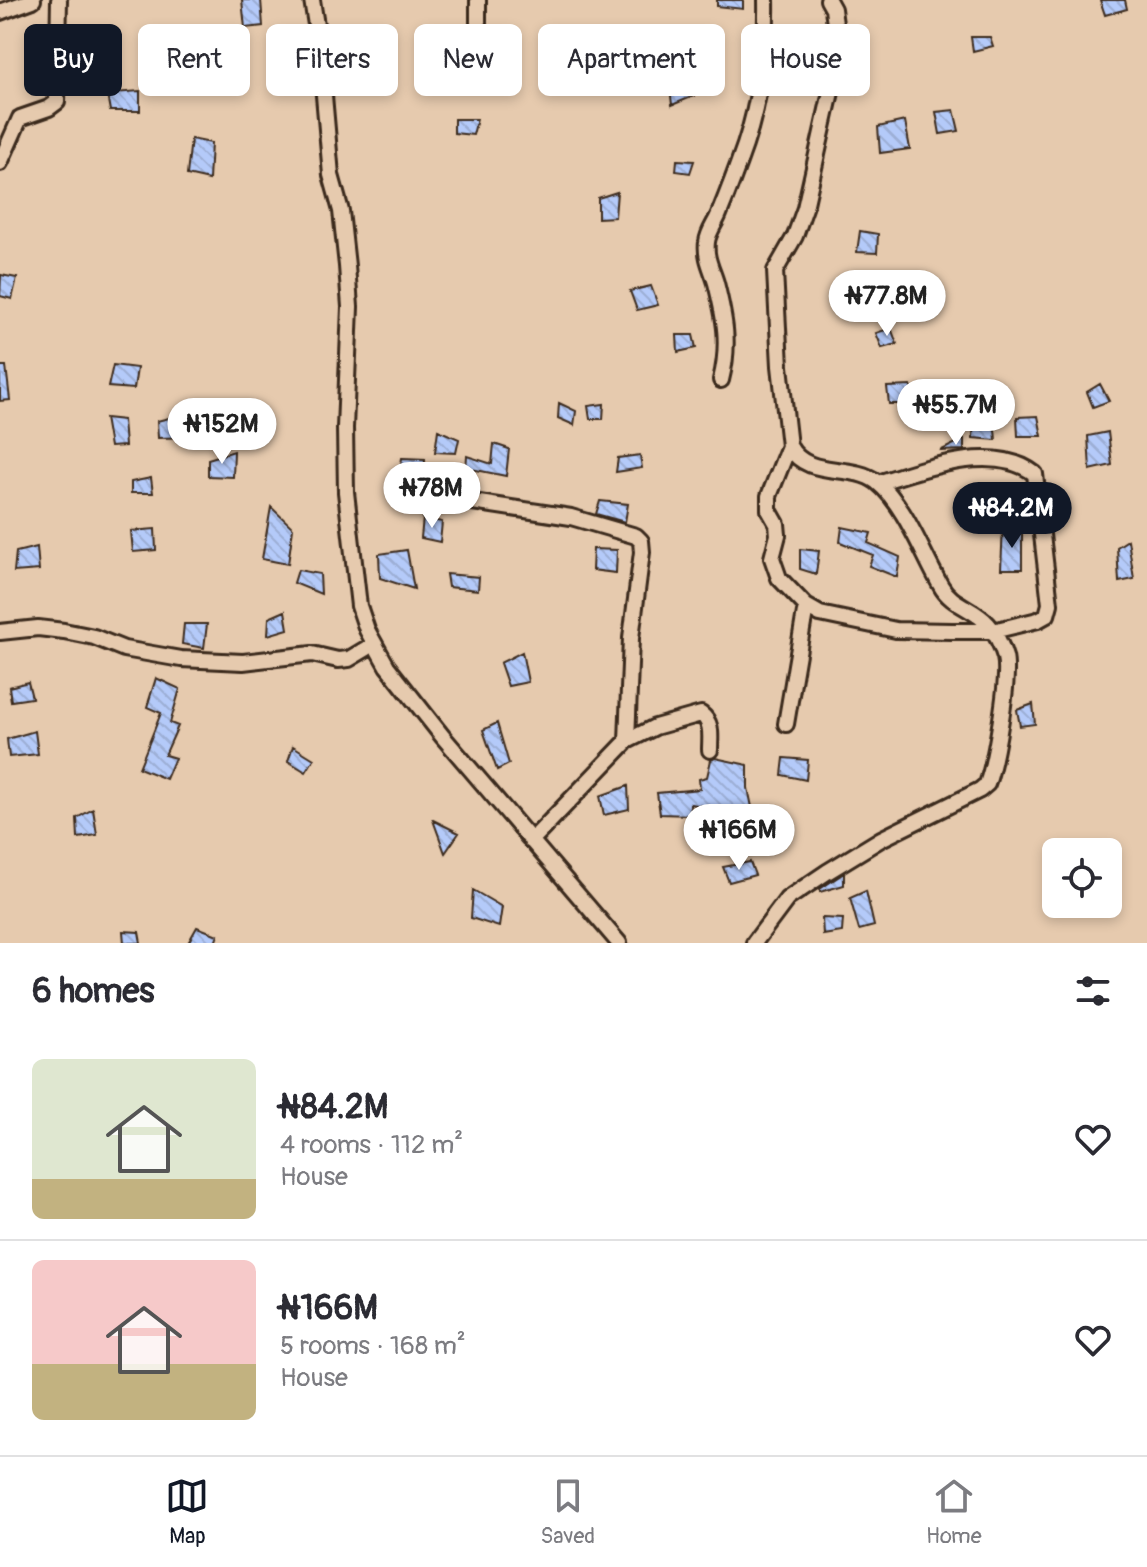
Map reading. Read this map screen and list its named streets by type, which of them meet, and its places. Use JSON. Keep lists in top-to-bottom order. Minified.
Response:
{"page":{"chip":["Buy","Rent","Filters","New","Apartment","House"],"price":["₦77.8M","₦55.7M","₦152M","₦78M","₦84.2M","₦166M"],"heading":"6 homes","list":[{"name":"₦84.2M","note":"4 rooms · 112 m² · House"},{"name":"₦166M","note":"5 rooms · 168 m² · House"}],"tabs":["Map","Saved","Home"]}}
